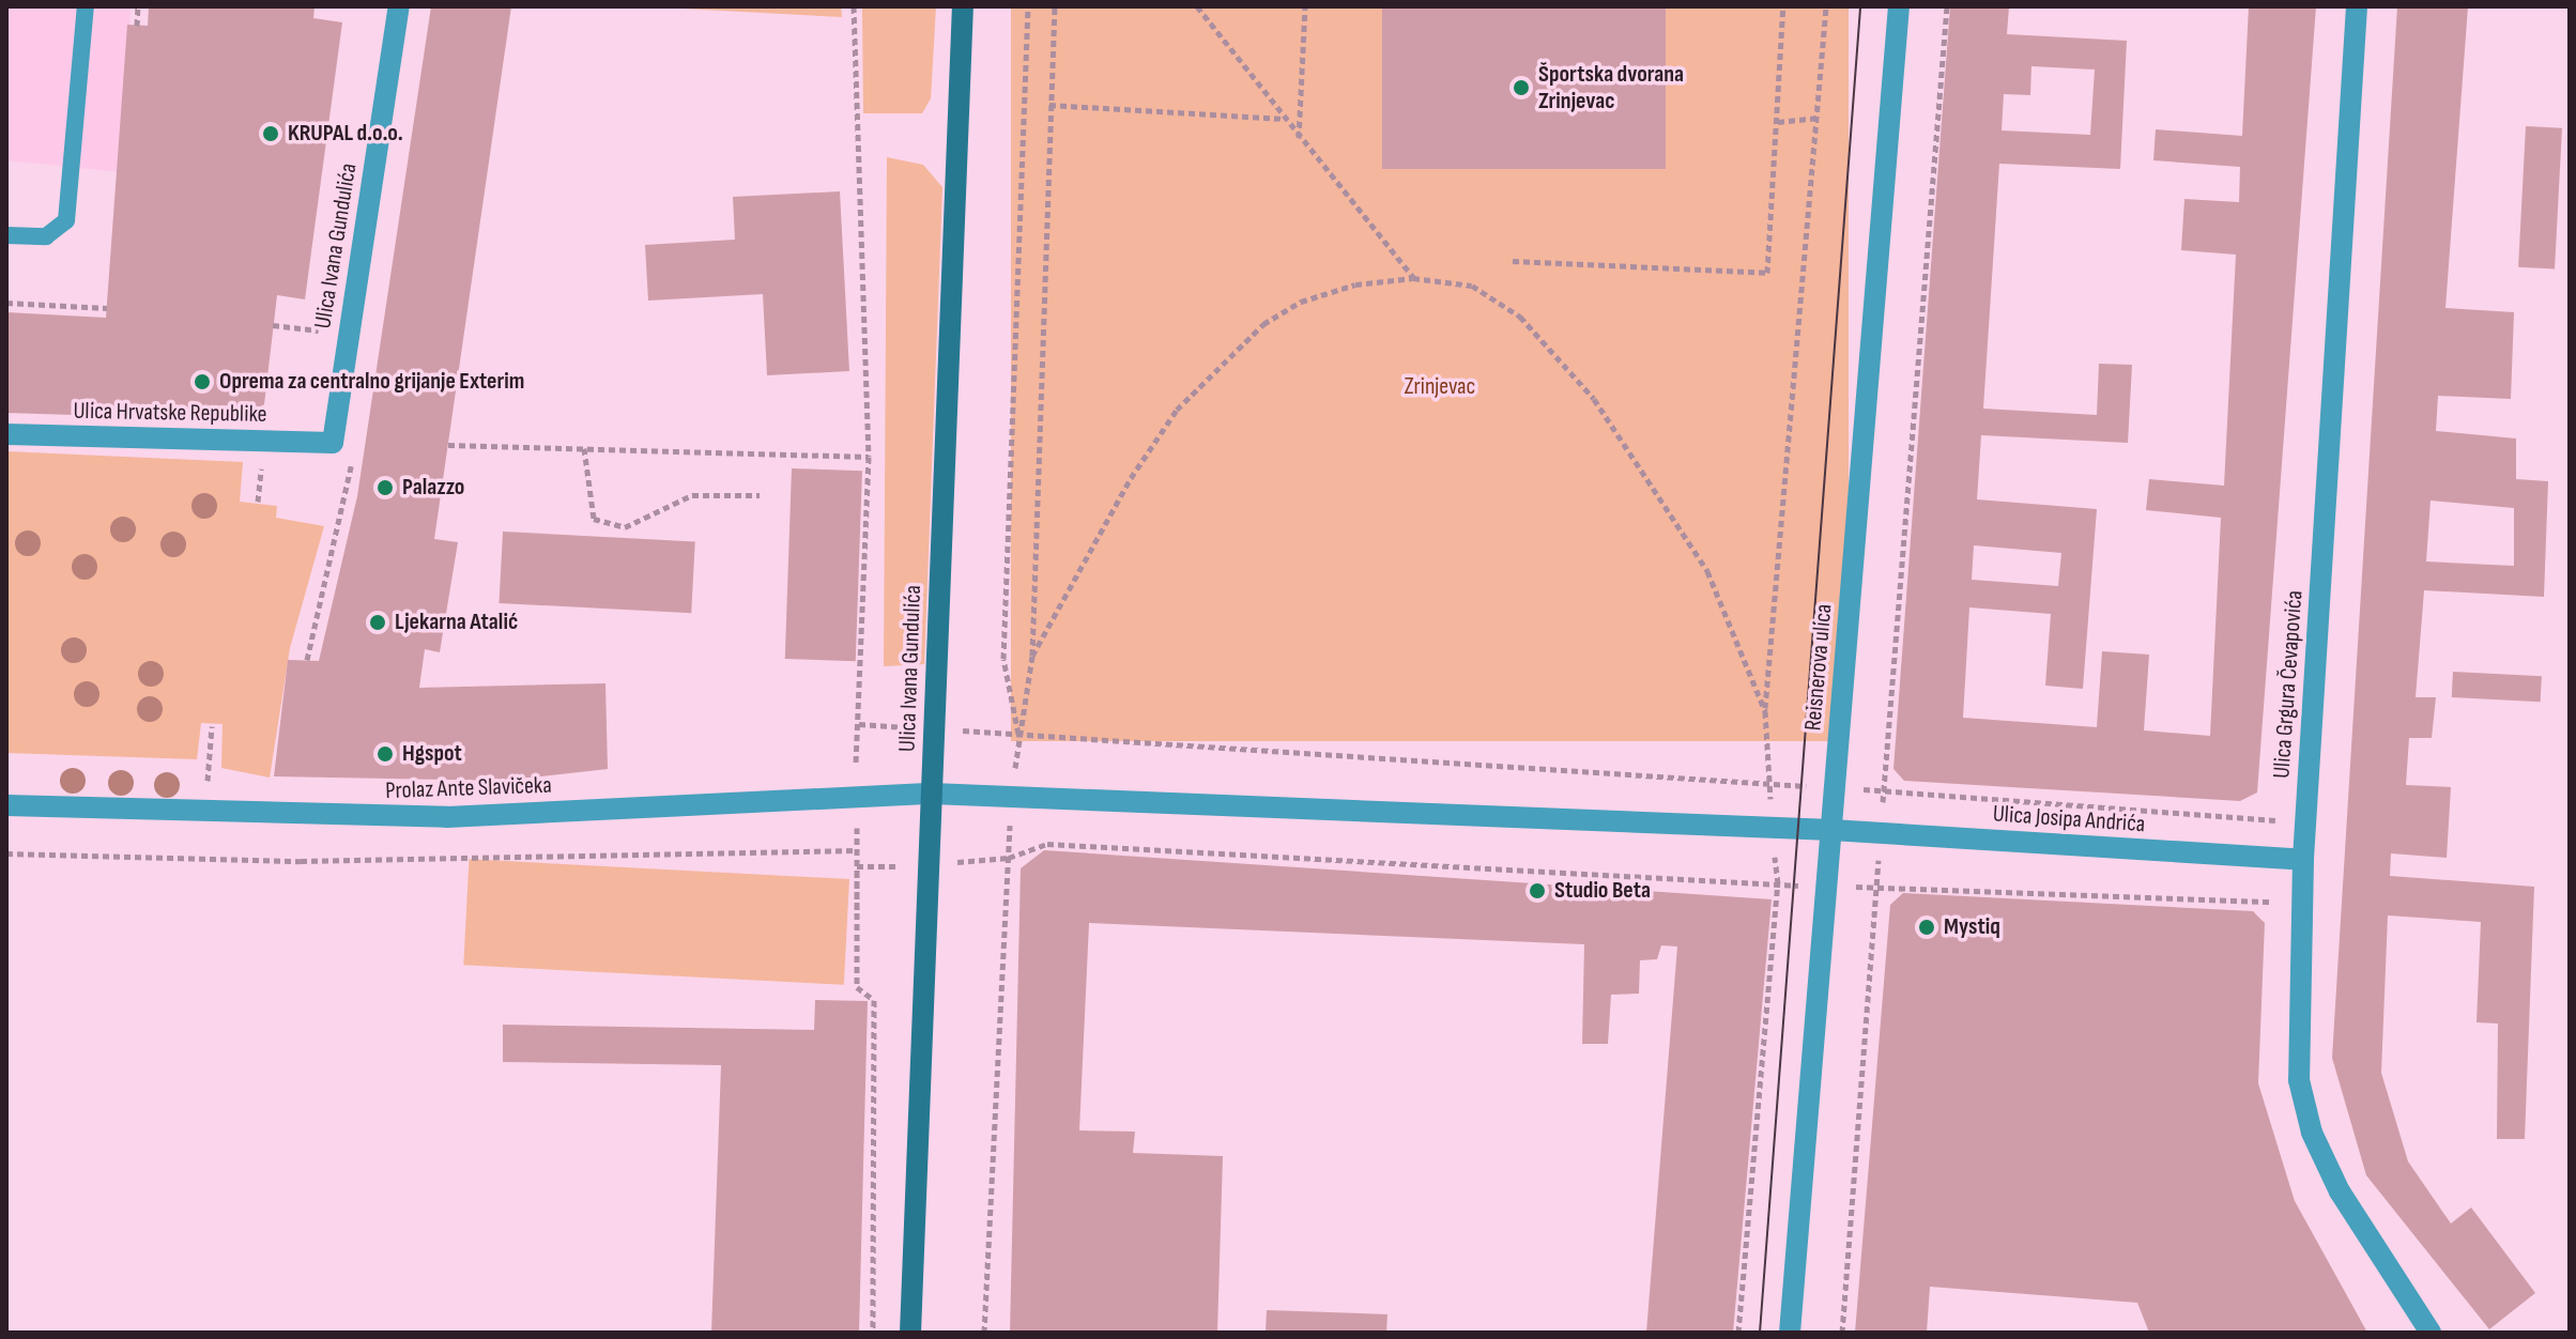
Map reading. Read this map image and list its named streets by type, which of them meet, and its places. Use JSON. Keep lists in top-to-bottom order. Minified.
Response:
{"streets":{"main road":["Ulica Ivana Gundulića"],"street":["Ulica Hrvatske Republike","Reisnerova ulica","Ulica Grgura Čevapovića","Prolaz Ante Slavičeka","Ulica Josipa Andrića"]},"crossings":[["Ulica Ivana Gundulića","Ulica Hrvatske Republike"],["Ulica Ivana Gundulića","Prolaz Ante Slavičeka"],["Reisnerova ulica","Ulica Josipa Andrića"],["Ulica Grgura Čevapovića","Ulica Josipa Andrića"]],"parks":["Zrinjevac"],"places":["Športska dvorana Zrinjevac","KRUPAL d.o.o.","Oprema za centralno grijanje Exterim","Palazzo","Ljekarna Atalić","Hgspot","Studio Beta","Mystiq"]}
